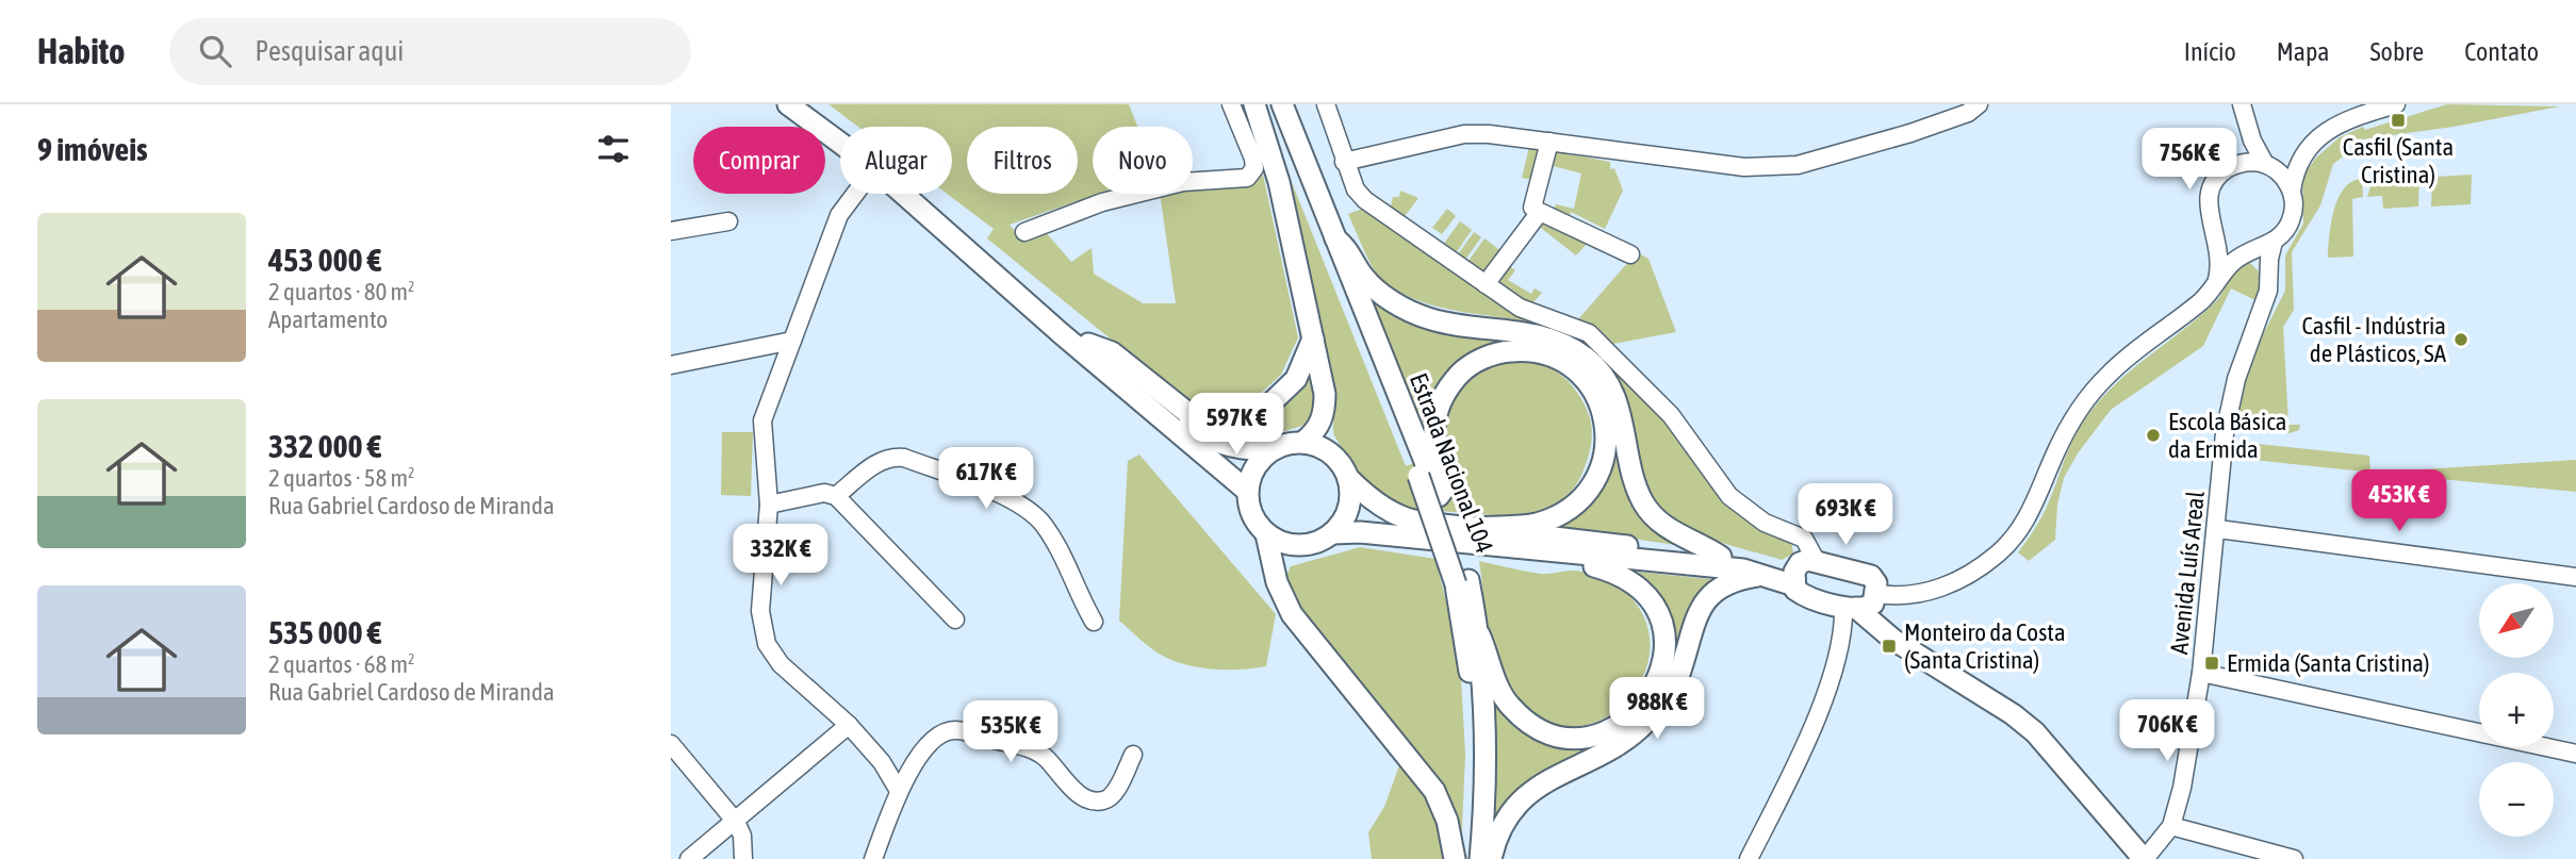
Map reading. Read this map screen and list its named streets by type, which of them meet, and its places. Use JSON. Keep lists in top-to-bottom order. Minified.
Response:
{"streets":{"main road":["Estrada Nacional 104"],"street":["Avenida Luís Areal"]},"places":{"transit":["Casfil (Santa Cristina)","Monteiro da Costa (Santa Cristina)","Ermida (Santa Cristina)"],"other":["Casfil - Indústria de Plásticos, SA","Escola Básica da Ermida"]},"north":"bottom left","page":{"header":"Habito","search":"Pesquisar aqui","nav":["Início","Mapa","Sobre","Contato"],"heading":"9 imóveis","chip":["Comprar","Alugar","Filtros","Novo"],"price":["756K €","597K €","617K €","453K €","693K €","332K €","988K €","706K €","535K €"],"list":[{"name":"453 000 €","note":"2 quartos · 80 m² · Apartamento"},{"name":"332 000 €","note":"2 quartos · 58 m² · Rua Gabriel Cardoso de Miranda"},{"name":"535 000 €","note":"2 quartos · 68 m² · Rua Gabriel Cardoso de Miranda"}],"map_buttons":["+","−"]}}
